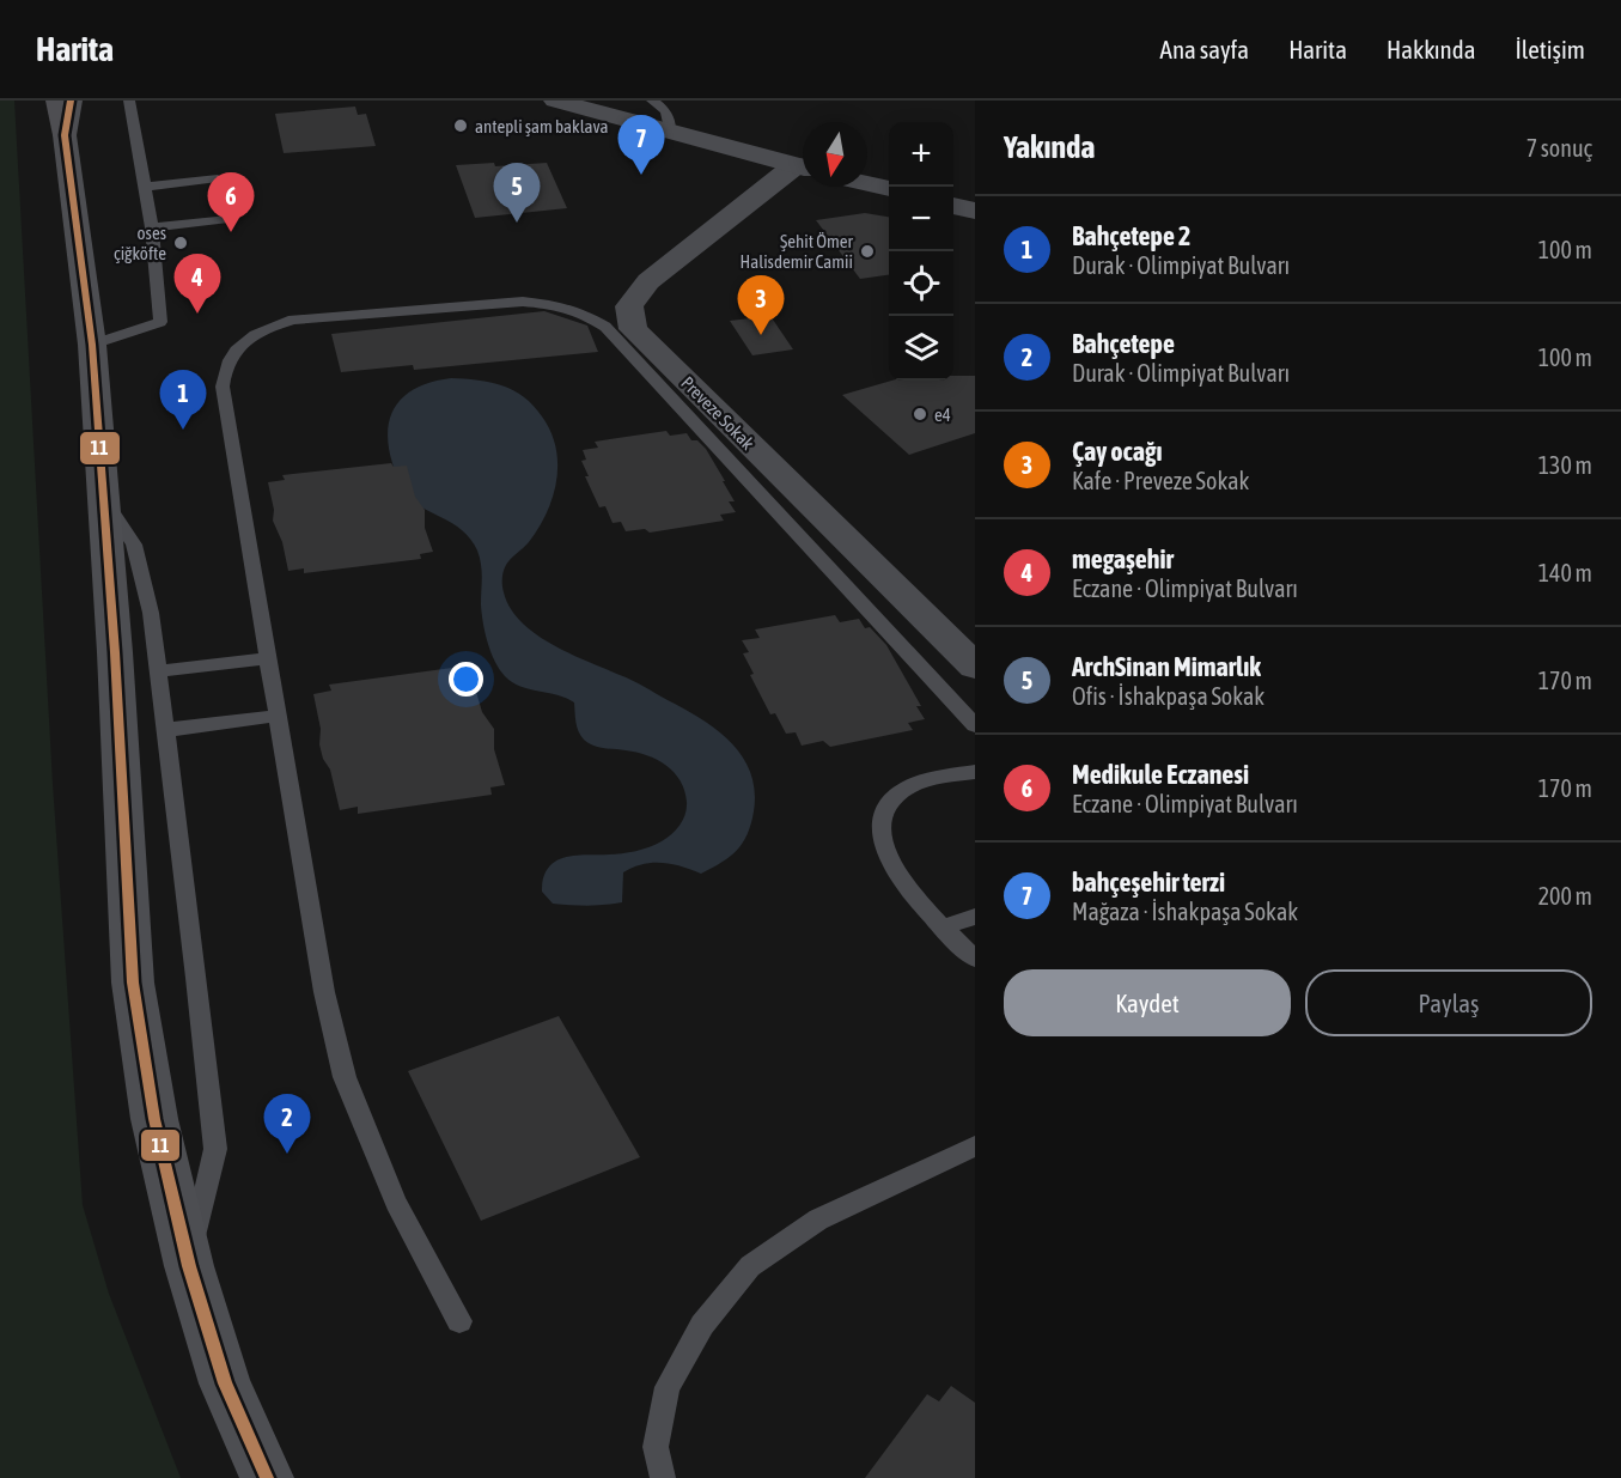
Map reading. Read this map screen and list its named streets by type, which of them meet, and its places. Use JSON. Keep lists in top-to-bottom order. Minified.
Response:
{"streets":{"street":["Preveze Sokak"]},"places":["antepli şam baklava","oses çiğköfte","Şehit Ömer Halisdemir Camii","e4"],"lines":["transit line 11"],"north":"bottom","page":{"header":"Harita","nav":["Ana sayfa","Harita","Hakkında","İletişim"],"heading":["Yakında","7 sonuç"],"pins":["7","5","6","4","3","1","2"],"map_buttons":["+","−"],"list":[{"mark":"1","name":"Bahçetepe 2","note":"Durak · Olimpiyat Bulvarı","value":"100 m"},{"mark":"2","name":"Bahçetepe","note":"Durak · Olimpiyat Bulvarı","value":"100 m"},{"mark":"3","name":"Çay ocağı","note":"Kafe · Preveze Sokak","value":"130 m"},{"mark":"4","name":"megaşehir","note":"Eczane · Olimpiyat Bulvarı","value":"140 m"},{"mark":"5","name":"ArchSinan Mimarlık","note":"Ofis · İshakpaşa Sokak","value":"170 m"},{"mark":"6","name":"Medikule Eczanesi","note":"Eczane · Olimpiyat Bulvarı","value":"170 m"},{"mark":"7","name":"bahçeşehir terzi","note":"Mağaza · İshakpaşa Sokak","value":"200 m"}],"buttons":["Kaydet","Paylaş"]}}
